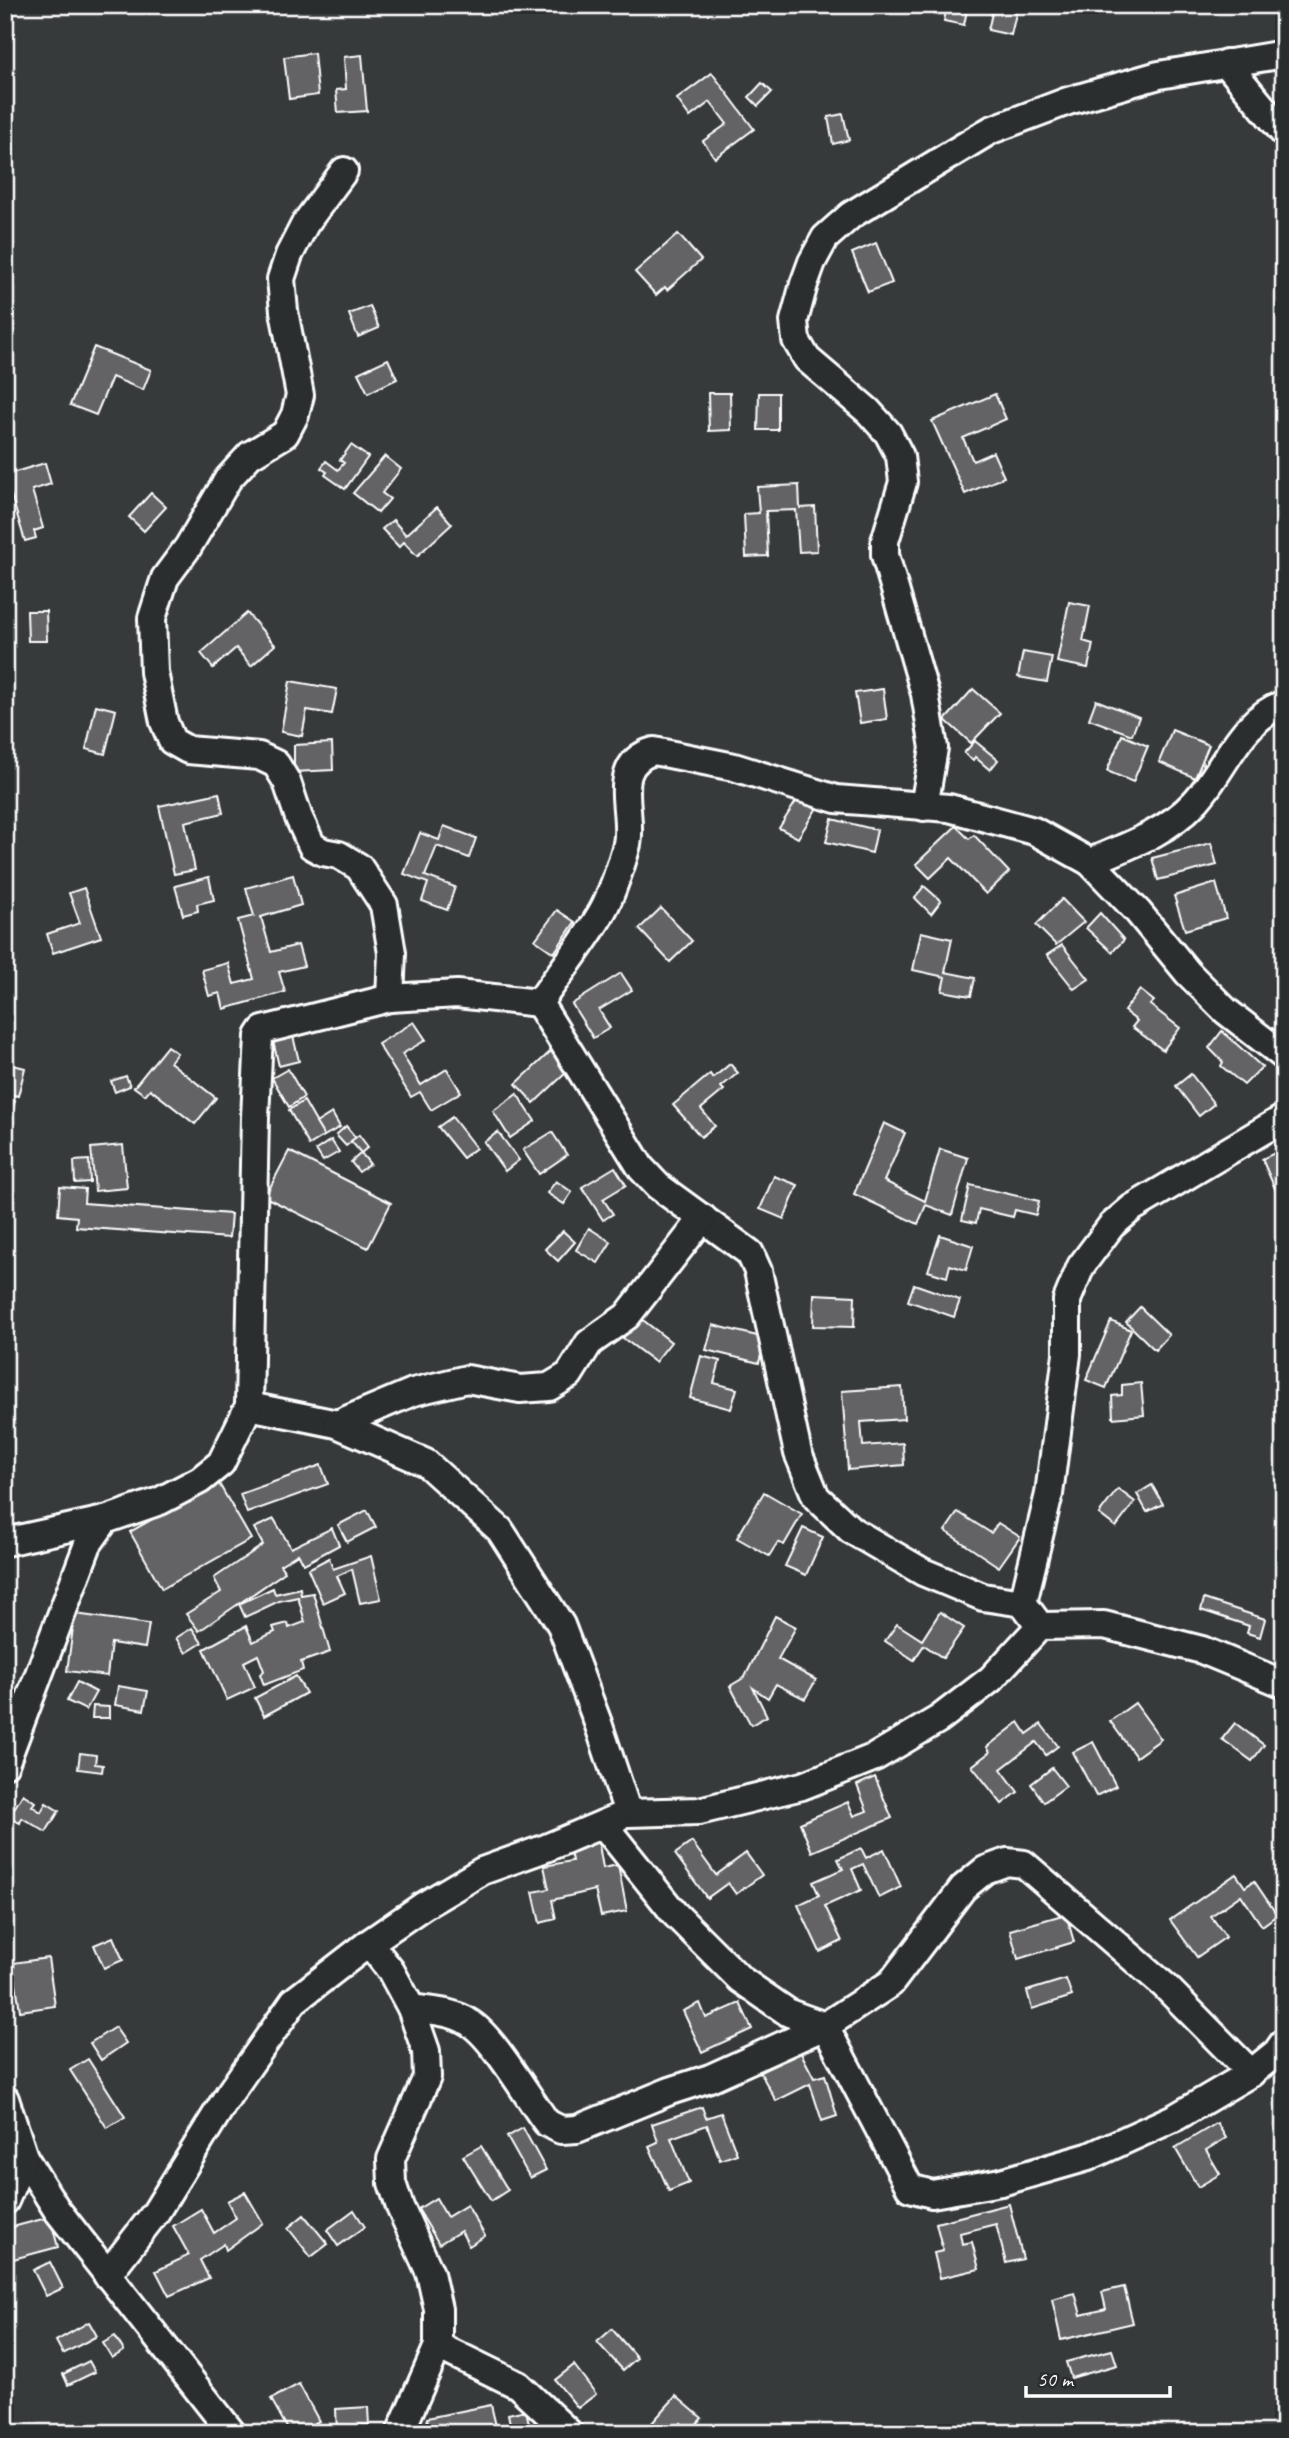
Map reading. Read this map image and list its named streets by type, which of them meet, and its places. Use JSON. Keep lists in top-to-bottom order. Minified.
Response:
{"scale_bar":"50 m"}
